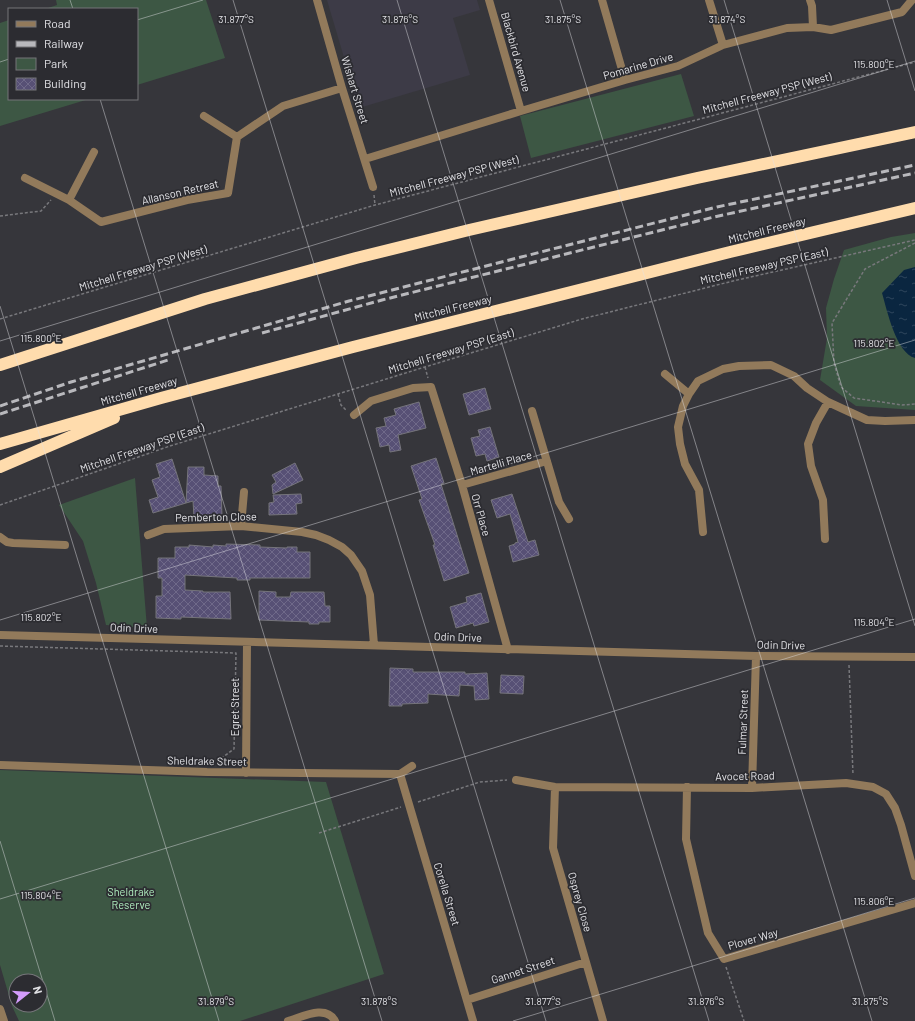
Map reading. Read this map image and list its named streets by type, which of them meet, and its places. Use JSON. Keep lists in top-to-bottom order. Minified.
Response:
{"streets":{"highway":["Mitchell Freeway"],"street":["Blackbird Avenue","Pomarine Drive","Wishart Street","Allanson Retreat","Martelli Place","Orr Place","Pemberton Close","Odin Drive","Egret Street","Fulmar Street","Sheldrake Street","Avocet Road","Corella Street","Osprey Close","Plover Way","Gannet Street"],"path":["Mitchell Freeway PSP (West)","Mitchell Freeway PSP (East)"]},"crossings":[["Blackbird Avenue","Pomarine Drive"],["Pomarine Drive","Wishart Street"],["Martelli Place","Orr Place"],["Orr Place","Odin Drive"],["Pemberton Close","Odin Drive"],["Odin Drive","Egret Street"],["Odin Drive","Fulmar Street"],["Egret Street","Sheldrake Street"],["Fulmar Street","Avocet Road"],["Sheldrake Street","Corella Street"],["Avocet Road","Osprey Close"],["Avocet Road","Plover Way"],["Corella Street","Gannet Street"],["Osprey Close","Gannet Street"]],"parks":["Sheldrake Reserve"],"legend":["Road","Railway","Park","Building"],"north":"right","coordinates":["31.877°S","31.876°S","31.875°S","31.874°S","115.800°E","115.802°E","115.804°E","115.806°E","31.879°S","31.878°S"]}
